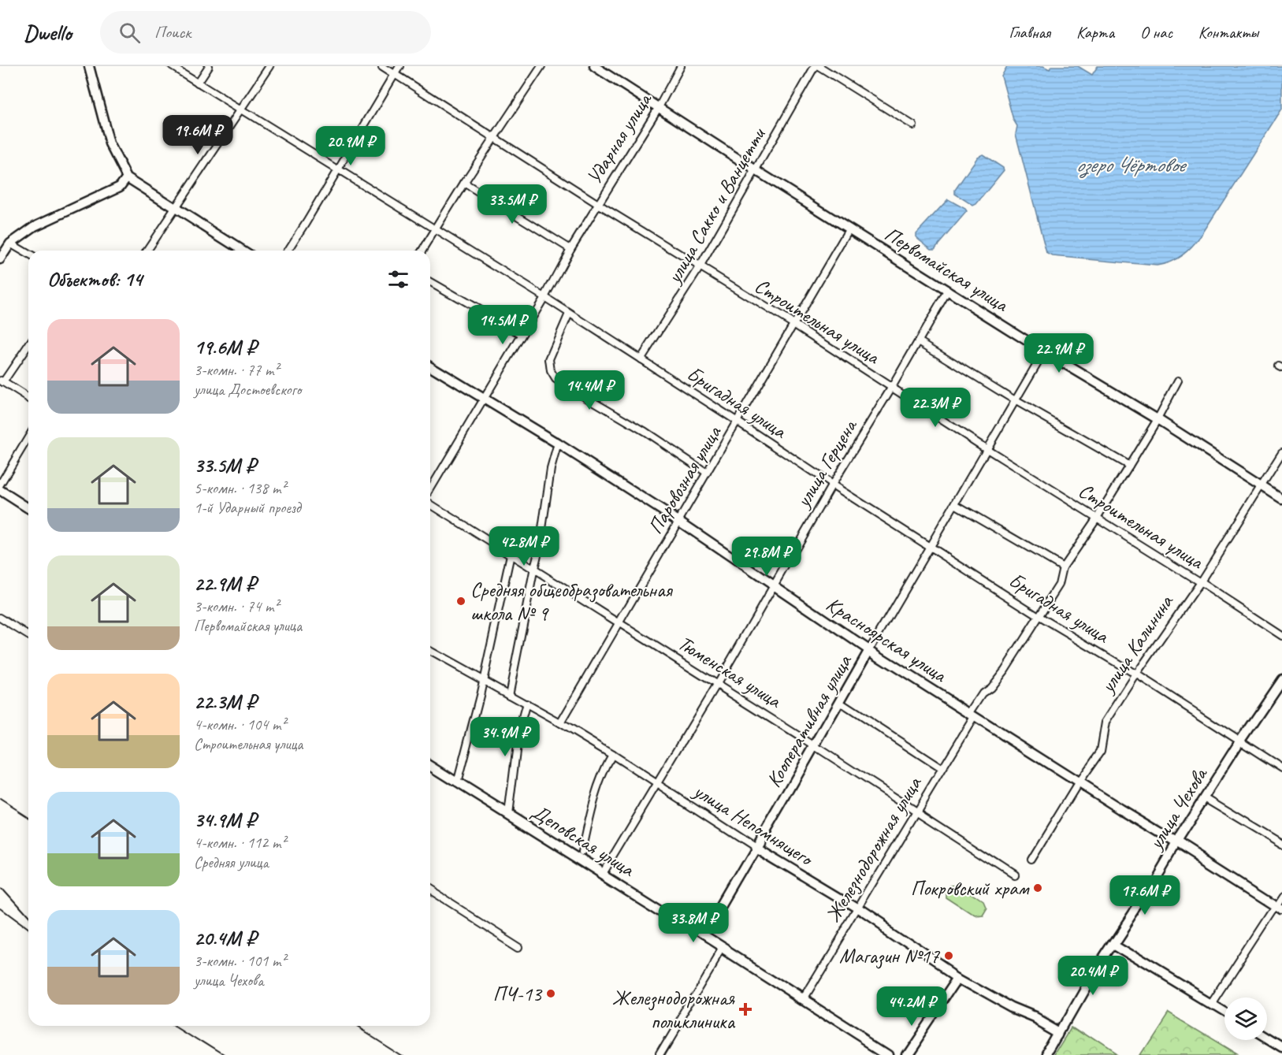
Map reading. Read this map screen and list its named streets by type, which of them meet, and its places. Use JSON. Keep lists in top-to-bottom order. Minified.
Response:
{"streets":{"main road":["Первомайская улица","Красноярская улица","Кооперативная улица","улица Чехова","улица Непомнящего","Деповская улица"],"street":["Ударная улица","улица Сакко и Ванцетти","Строительная улица","Бригадная улица","улица Герцена","Паровозная улица","улица Калинина","Тюменская улица","Железнодорожная улица"]},"crossings":[["Ударная улица","Первомайская улица"],["Ударная улица","Строительная улица"],["Ударная улица","Бригадная улица"],["Ударная улица","Красноярская улица"],["улица Сакко и Ванцетти","Первомайская улица"],["улица Сакко и Ванцетти","Строительная улица"],["улица Сакко и Ванцетти","Бригадная улица"],["Первомайская улица","улица Герцена"],["Первомайская улица","Паровозная улица"],["Первомайская улица","улица Калинина"],["Первомайская улица","Кооперативная улица"],["Первомайская улица","Железнодорожная улица"],["Строительная улица","улица Герцена"],["Строительная улица","Паровозная улица"],["Строительная улица","улица Калинина"],["Строительная улица","Кооперативная улица"],["Строительная улица","Железнодорожная улица"],["Бригадная улица","улица Герцена"],["Бригадная улица","Паровозная улица"],["Бригадная улица","улица Калинина"],["Бригадная улица","Кооперативная улица"],["Бригадная улица","улица Чехова"],["Бригадная улица","Железнодорожная улица"],["улица Герцена","Красноярская улица"],["улица Герцена","Тюменская улица"],["улица Герцена","улица Непомнящего"],["улица Герцена","Деповская улица"],["Паровозная улица","Красноярская улица"],["Паровозная улица","Тюменская улица"],["Паровозная улица","улица Непомнящего"],["Красноярская улица","улица Калинина"],["Красноярская улица","Кооперативная улица"],["Красноярская улица","улица Чехова"],["Красноярская улица","Железнодорожная улица"],["Тюменская улица","Кооперативная улица"],["Тюменская улица","Железнодорожная улица"],["Кооперативная улица","улица Непомнящего"],["Кооперативная улица","Деповская улица"],["улица Чехова","улица Непомнящего"],["улица Непомнящего","Железнодорожная улица"],["Деповская улица","Железнодорожная улица"]],"water":["озеро Чёртовое"],"places":{"other":["Средняя общеобразовательная школа № 9","Покровский храм","Магазин №17","ПЧ-13"],"health":["Железнодорожная поликлиника"]},"page":{"header":"Dwello","search":"Поиск","nav":["Главная","Карта","О нас","Контакты"],"price":["19.6M ₽","20.9M ₽","33.5M ₽","14.5M ₽","22.9M ₽","14.4M ₽","22.3M ₽","42.8M ₽","29.8M ₽","34.9M ₽","17.6M ₽","33.8M ₽","20.4M ₽","44.2M ₽"],"heading":"Объектов: 14","list":[{"name":"19.6M ₽","note":"3-комн. · 77 m² · улица Достоевского"},{"name":"33.5M ₽","note":"5-комн. · 138 m² · 1-й Ударный проезд"},{"name":"22.9M ₽","note":"3-комн. · 74 m² · Первомайская улица"},{"name":"22.3M ₽","note":"4-комн. · 104 m² · Строительная улица"},{"name":"34.9M ₽","note":"4-комн. · 112 m² · Средняя улица"},{"name":"20.4M ₽","note":"3-комн. · 101 m² · улица Чехова"}]}}
